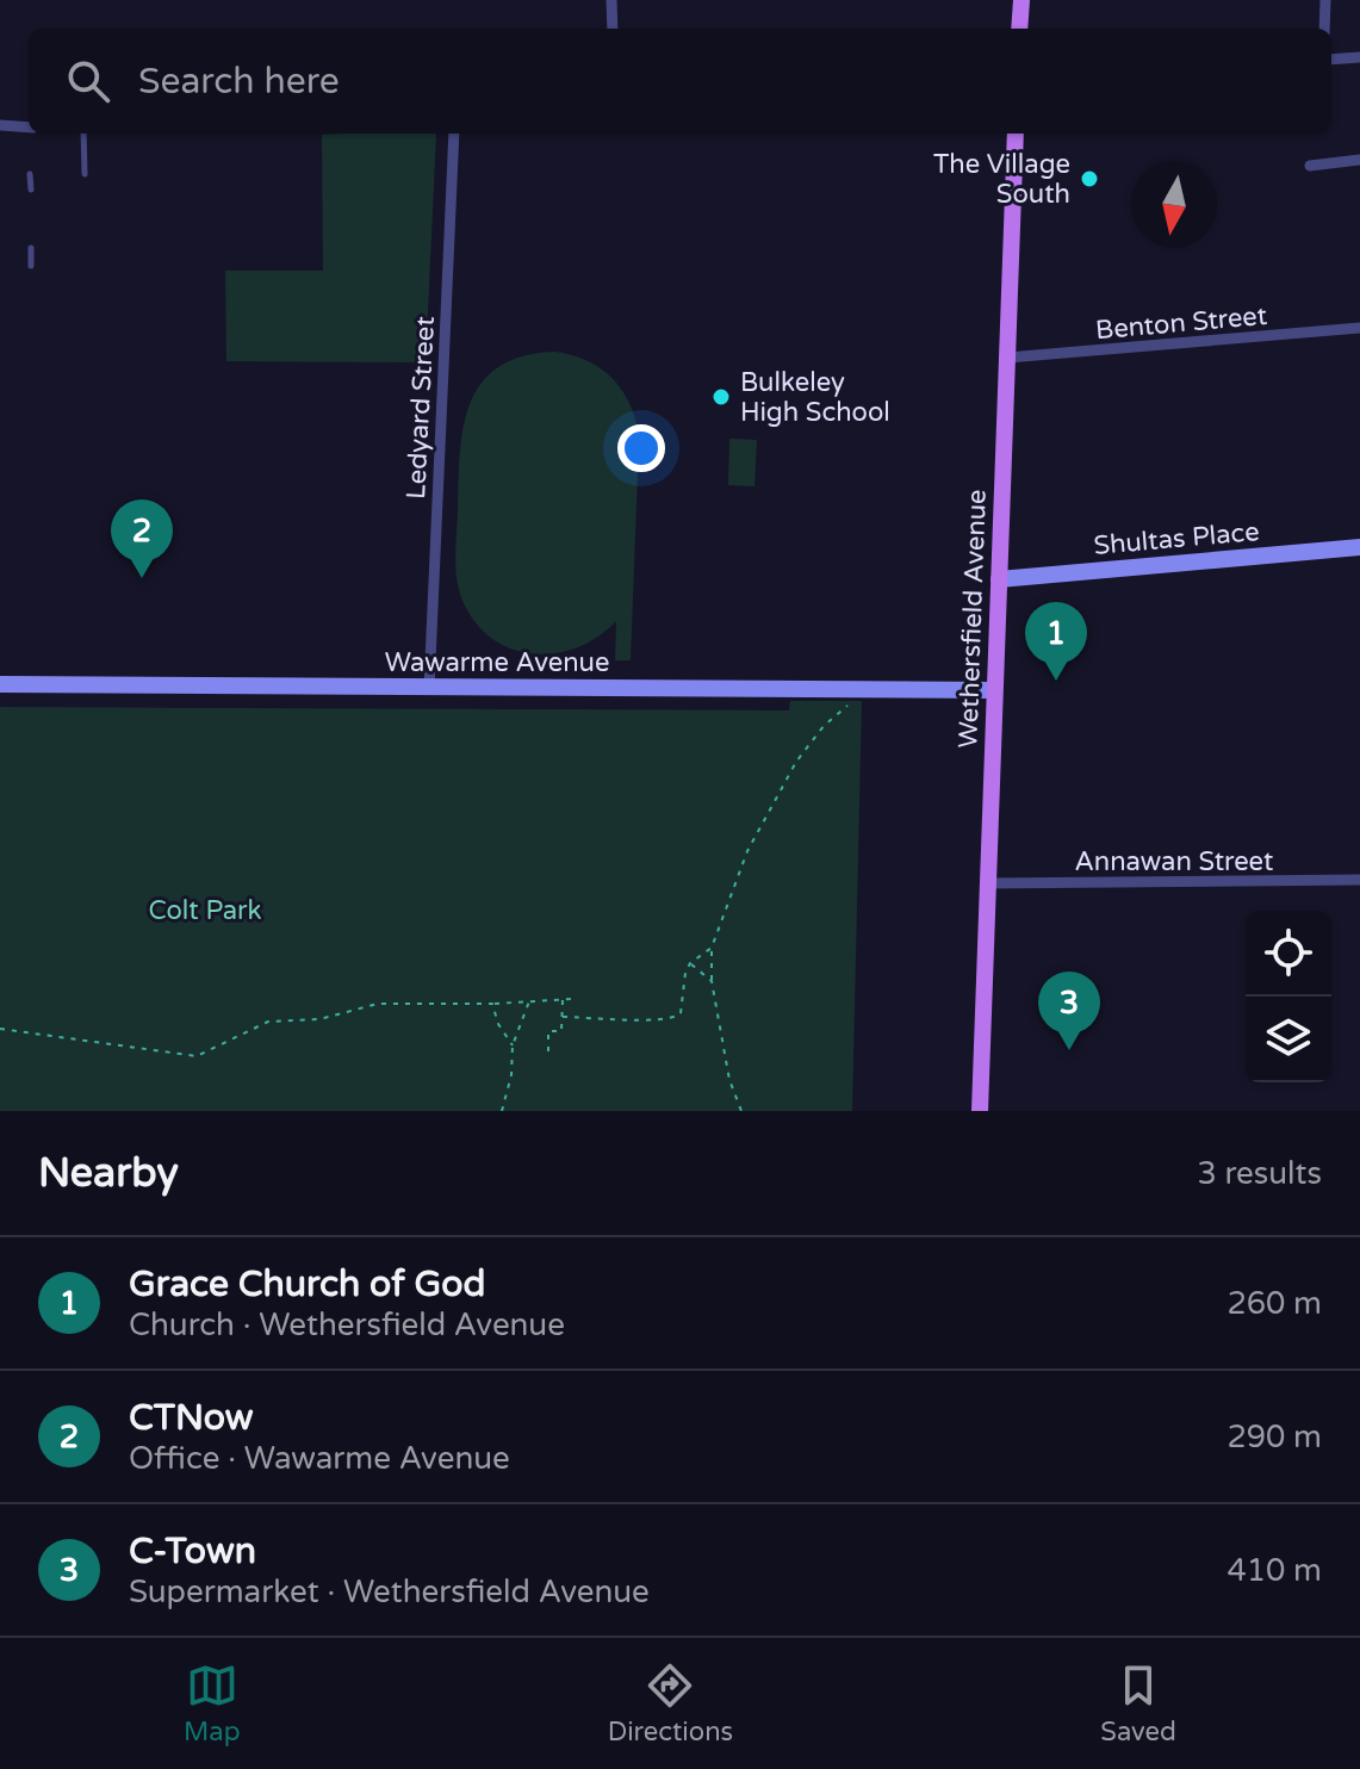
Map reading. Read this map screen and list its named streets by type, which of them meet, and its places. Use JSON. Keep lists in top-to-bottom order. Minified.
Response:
{"streets":{"main road":["Wethersfield Avenue"],"street":["Benton Street","Ledyard Street","Shultas Place","Wawarme Avenue","Annawan Street"]},"crossings":[["Benton Street","Wethersfield Avenue"],["Ledyard Street","Wawarme Avenue"],["Shultas Place","Wethersfield Avenue"],["Wethersfield Avenue","Wawarme Avenue"],["Wethersfield Avenue","Annawan Street"]],"parks":["Colt Park"],"places":["The Village South","Bulkeley High School"],"north":"bottom","page":{"search":"Search here","pins":["2","1","3"],"heading":["Nearby","3 results"],"list":[{"mark":"1","name":"Grace Church of God","note":"Church · Wethersfield Avenue","value":"260 m"},{"mark":"2","name":"CTNow","note":"Office · Wawarme Avenue","value":"290 m"},{"mark":"3","name":"C-Town","note":"Supermarket · Wethersfield Avenue","value":"410 m"}],"nav":["Map","Directions","Saved"]}}
